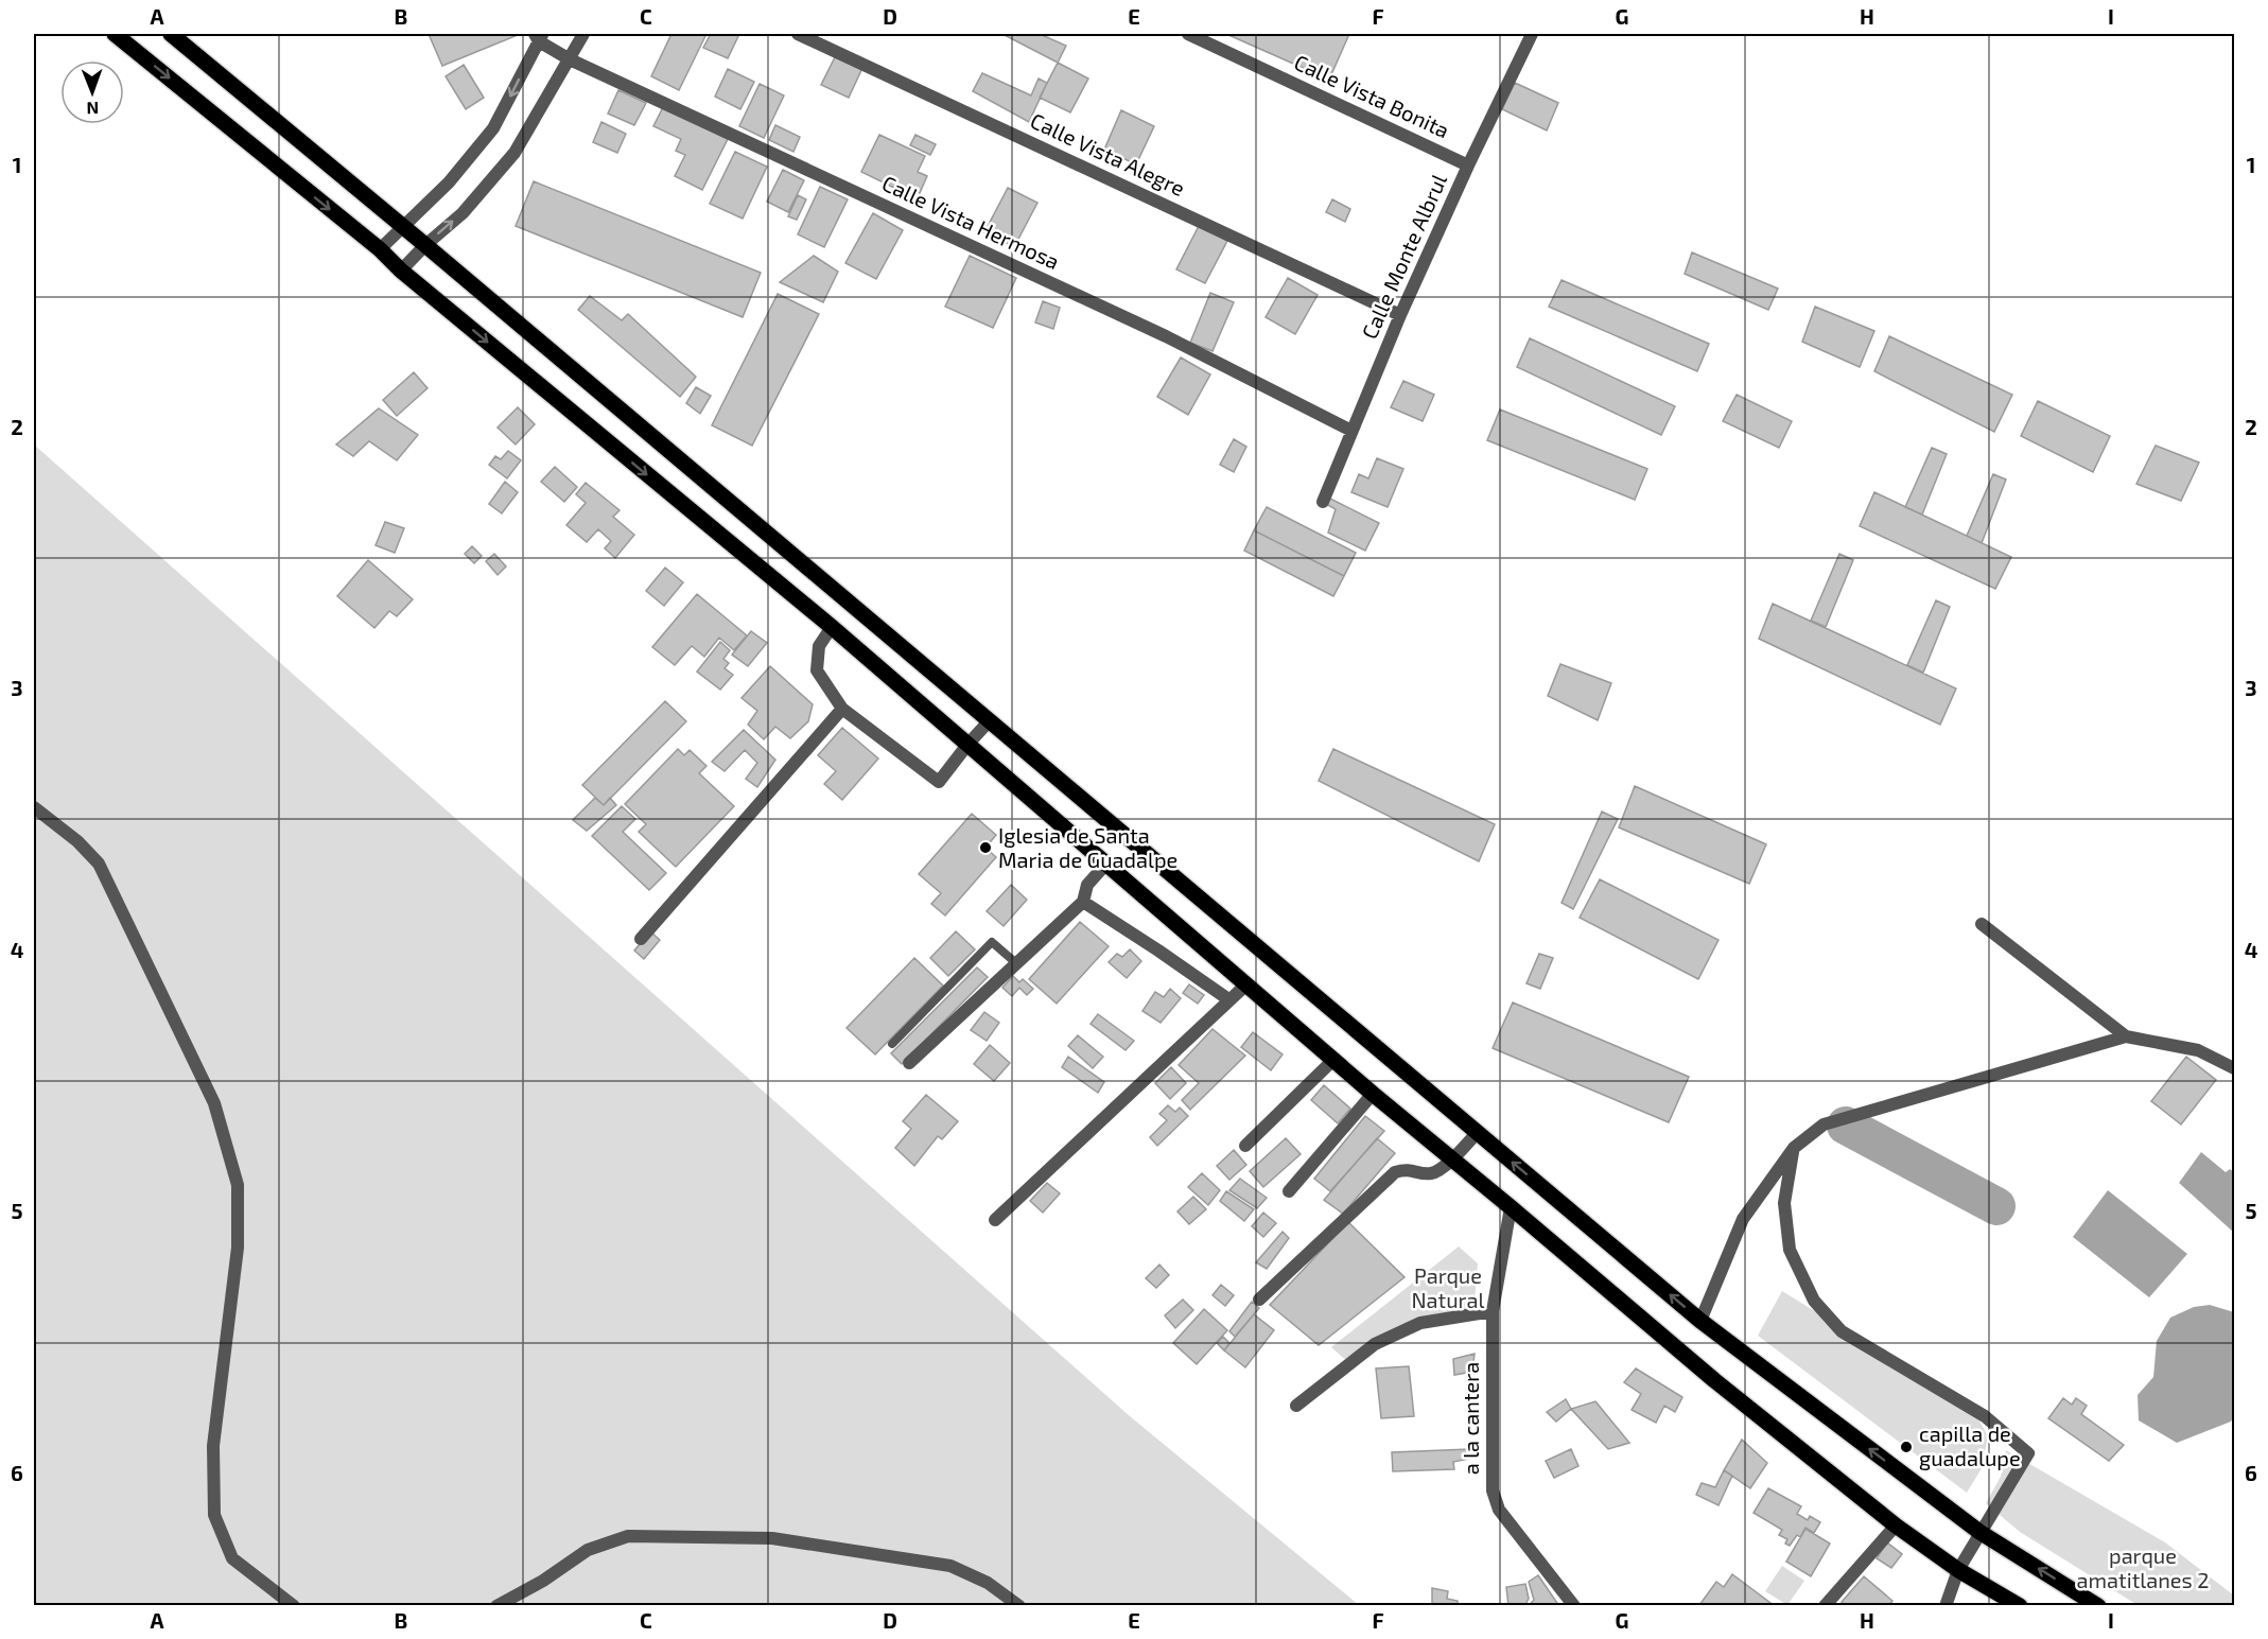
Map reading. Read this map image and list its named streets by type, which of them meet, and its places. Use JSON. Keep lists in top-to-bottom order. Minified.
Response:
{"streets":{"street":["Calle Vista Bonita","Calle Vista Alegre","Calle Vista Hermosa","Calle Monte Albrul","a la cantera"]},"crossings":[["Calle Vista Bonita","Calle Monte Albrul"],["Calle Vista Alegre","Calle Monte Albrul"],["Calle Vista Hermosa","Calle Monte Albrul"]],"parks":["Parque Natural","parque amatitlanes 2"],"places":["Iglesia de Santa Maria de Guadalpe","capilla de guadalupe"],"north":"bottom","grid":{"columns":["A","B","C","D","E","F","G","H","I"],"rows":["1","2","3","4","5","6"]}}
